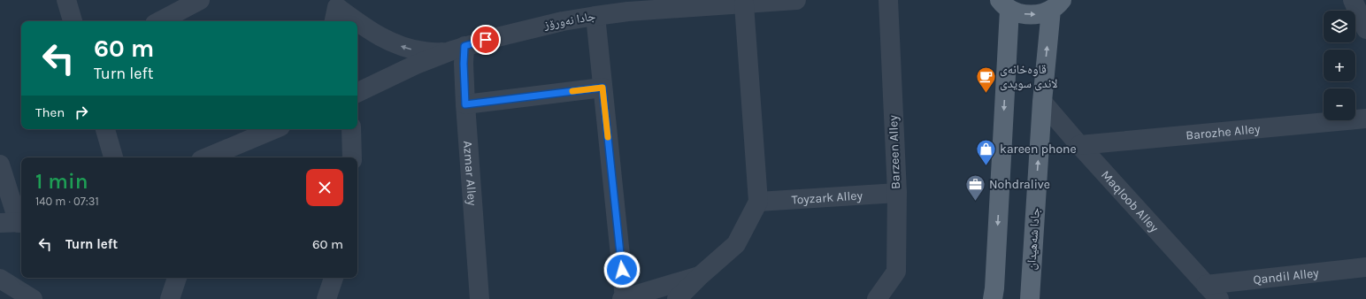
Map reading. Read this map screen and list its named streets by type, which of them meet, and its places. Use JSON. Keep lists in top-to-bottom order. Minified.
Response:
{"streets":{"main road":["جادا شەهیدان"],"street":["جادا نەورۆز","Barozhe Alley","Barzeen Alley","Azmar Alley","Toyzark Alley","Maqloob Alley","Qandil Alley"]},"crossings":[["جادا نەورۆز","Azmar Alley"],["Barozhe Alley","Maqloob Alley"],["Barzeen Alley","Toyzark Alley"],["Maqloob Alley","جادا شەهیدان"],["Maqloob Alley","Qandil Alley"]],"places":{"cafe":["قاوەخانەی لاندی سویدی"],"shop":["kareen phone"],"office":["Nohdralive"]},"page":{"map_buttons":["+","−"],"turn":["60 m","Turn left"],"then":"Then","heading":["1 min","140 m · 07:31"],"list":[{"name":"Turn left","value":"60 m"}]}}
